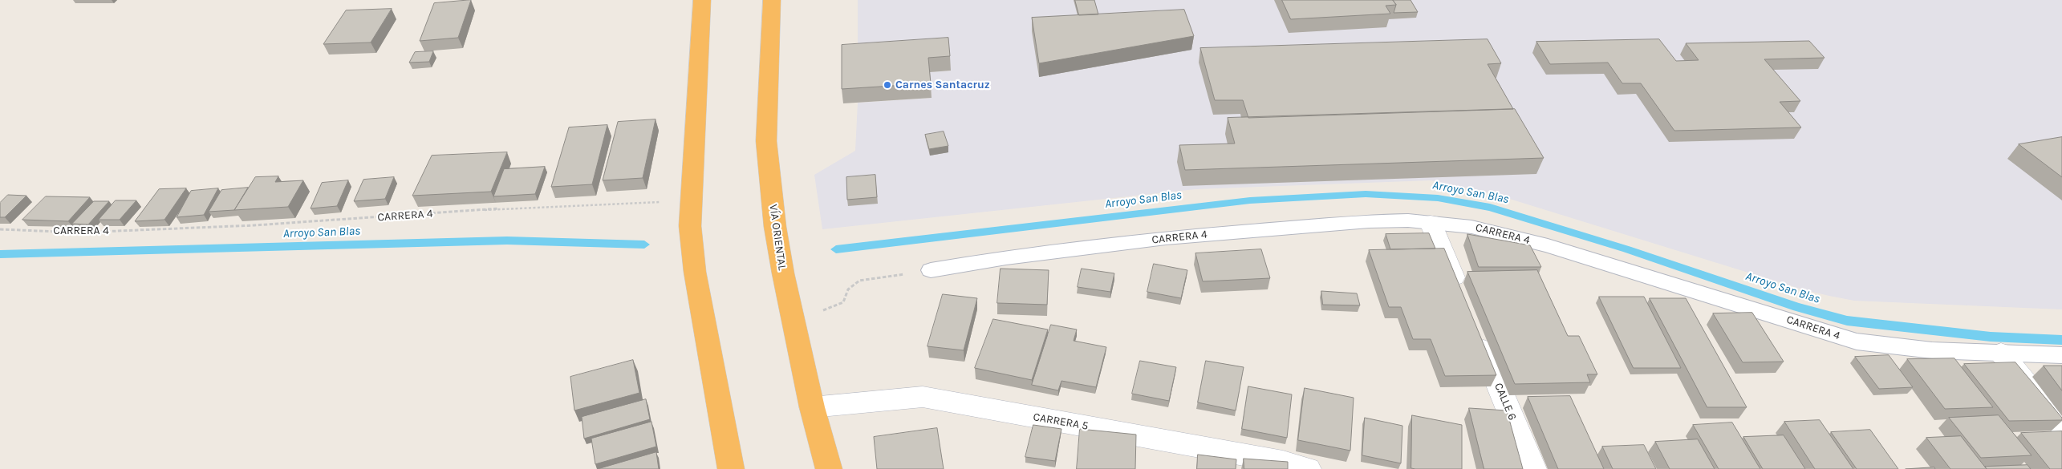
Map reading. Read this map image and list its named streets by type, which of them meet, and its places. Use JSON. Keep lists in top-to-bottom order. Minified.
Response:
{"streets":{"highway":["VÍA ORIENTAL"],"street":["CALLE 6","CARRERA 5"],"lane":["CARRERA 4"]},"crossings":[["VÍA ORIENTAL","CARRERA 5"]],"water":["Arroyo San Blas"],"places":["Carnes Santacruz"]}
